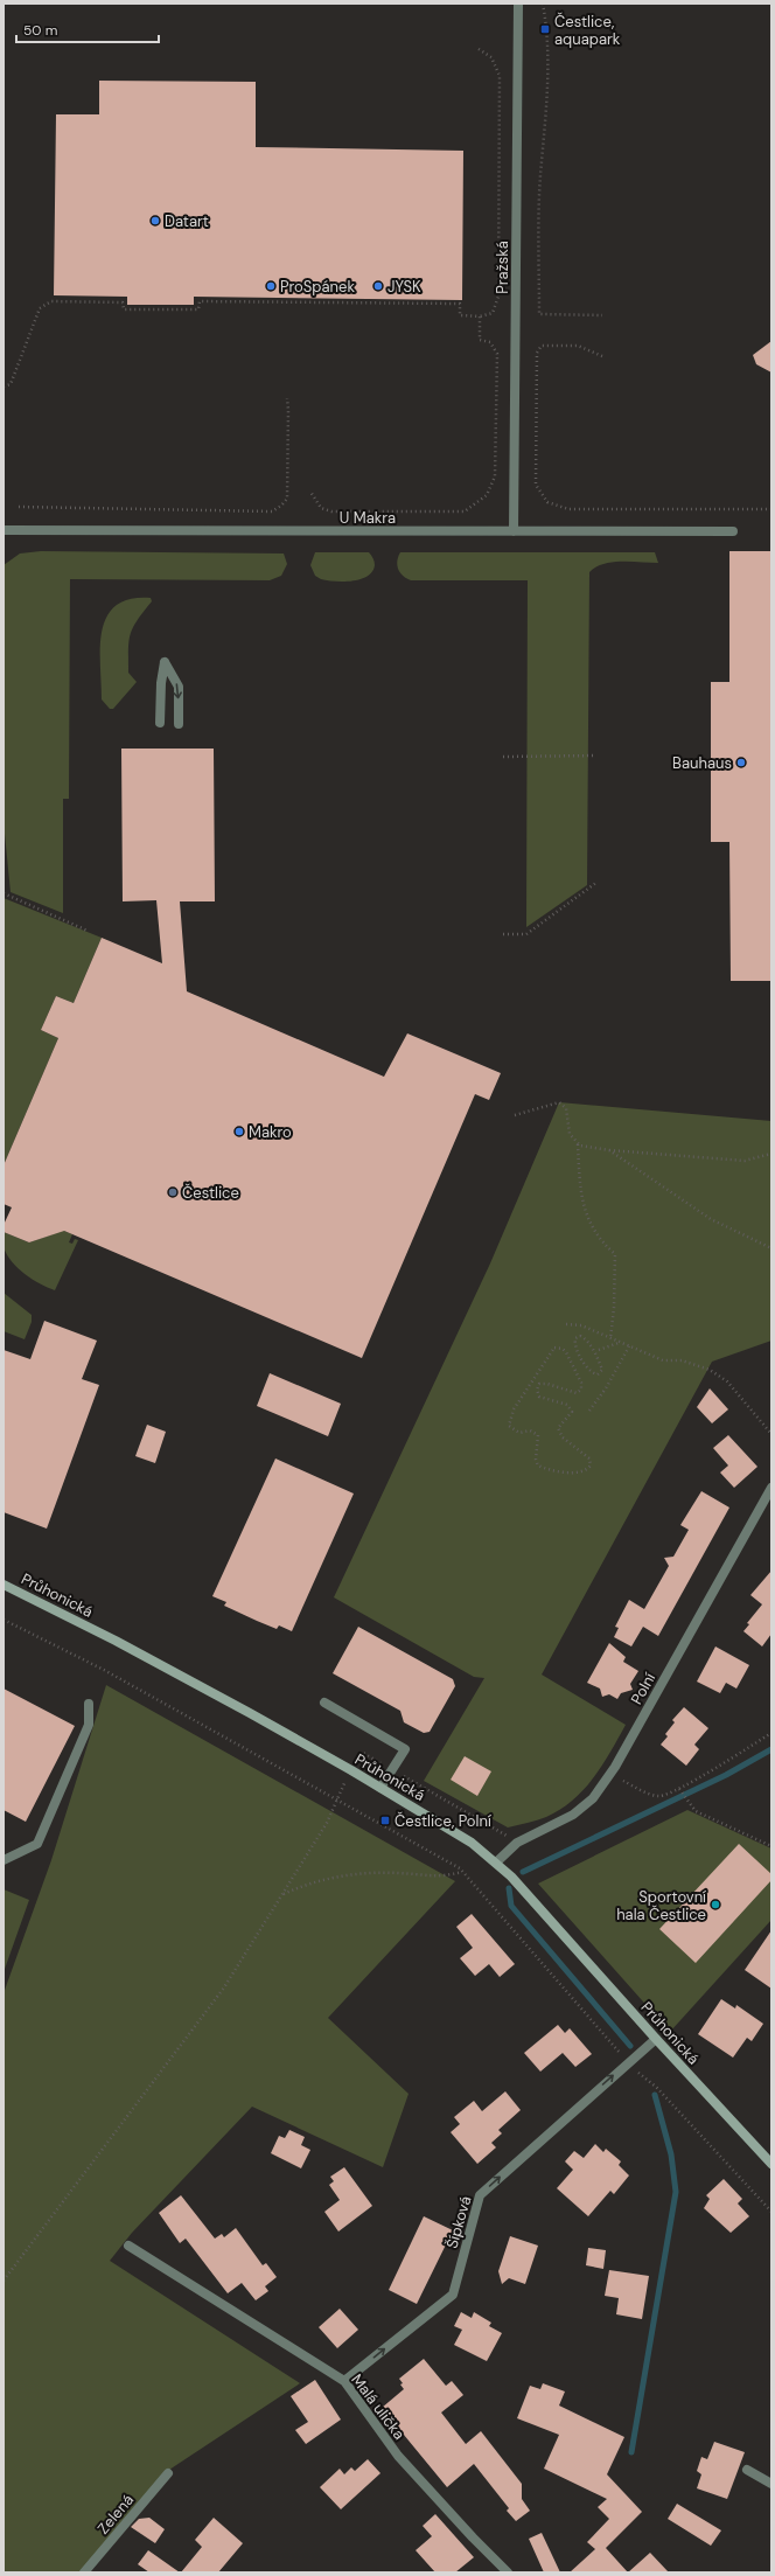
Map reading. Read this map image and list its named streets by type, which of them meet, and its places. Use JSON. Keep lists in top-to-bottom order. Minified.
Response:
{"streets":{"street":["Pražská","U Makra","Průhonická","Polní","Šípková","Malá ulička","Zelená"]},"crossings":[["Pražská","U Makra"],["Průhonická","Polní"],["Průhonická","Šípková"],["Šípková","Malá ulička"]],"one_way":["Šípková"],"places":{"transit":["Čestlice, aquapark","Čestlice, Polní"],"other":["Datart","ProSpánek","JYSK","Bauhaus","Makro","Čestlice","Sportovní hala Čestlice"]},"scale_bar":"50 m"}
